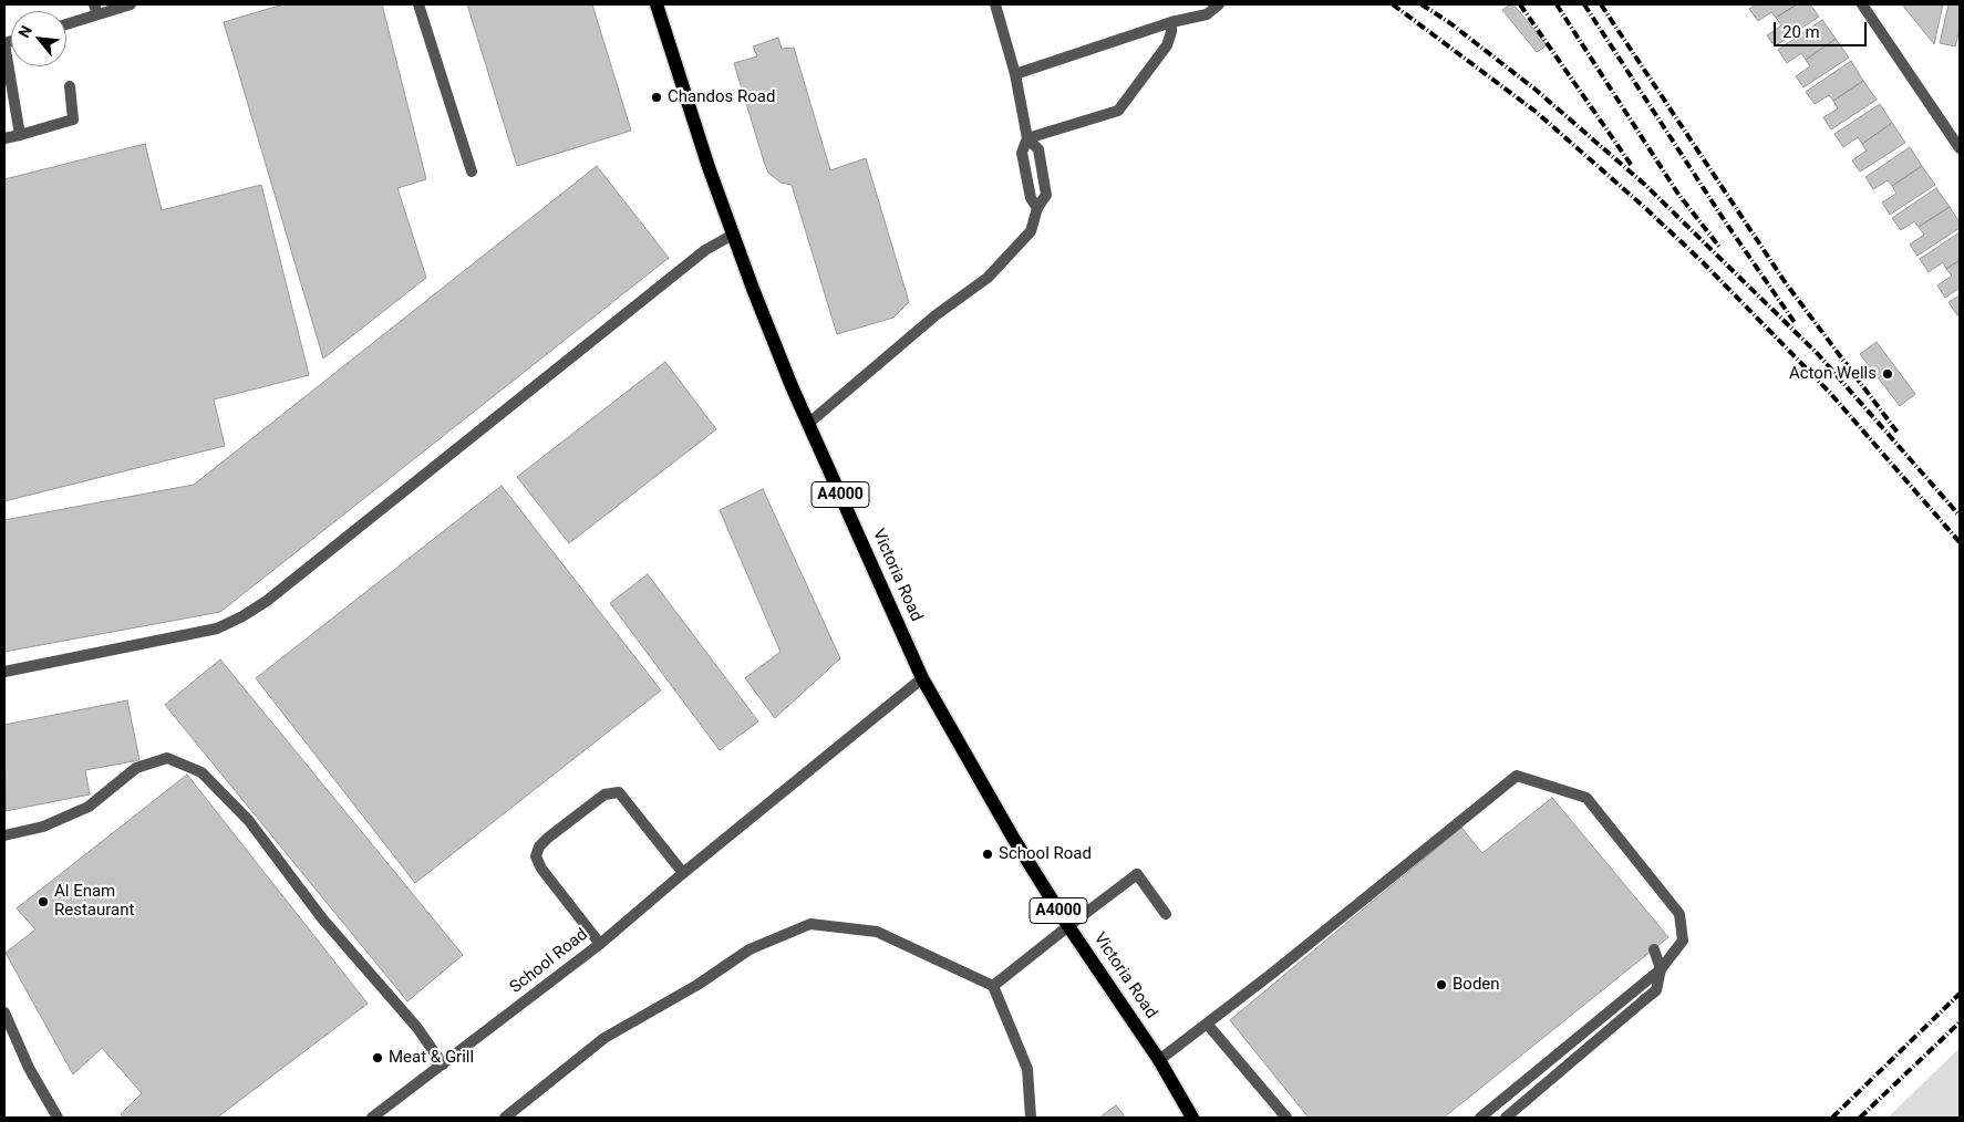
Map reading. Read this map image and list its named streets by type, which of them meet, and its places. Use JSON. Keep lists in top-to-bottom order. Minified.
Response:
{"streets":{"main road":["A4000","Victoria Road"],"street":["School Road"]},"crossings":[["Victoria Road","School Road"]],"places":["Chandos Road","Acton Wells","School Road","Al Enam Restaurant","Boden","Meat & Grill"],"scale_bar":"20 m","north":"top left"}
